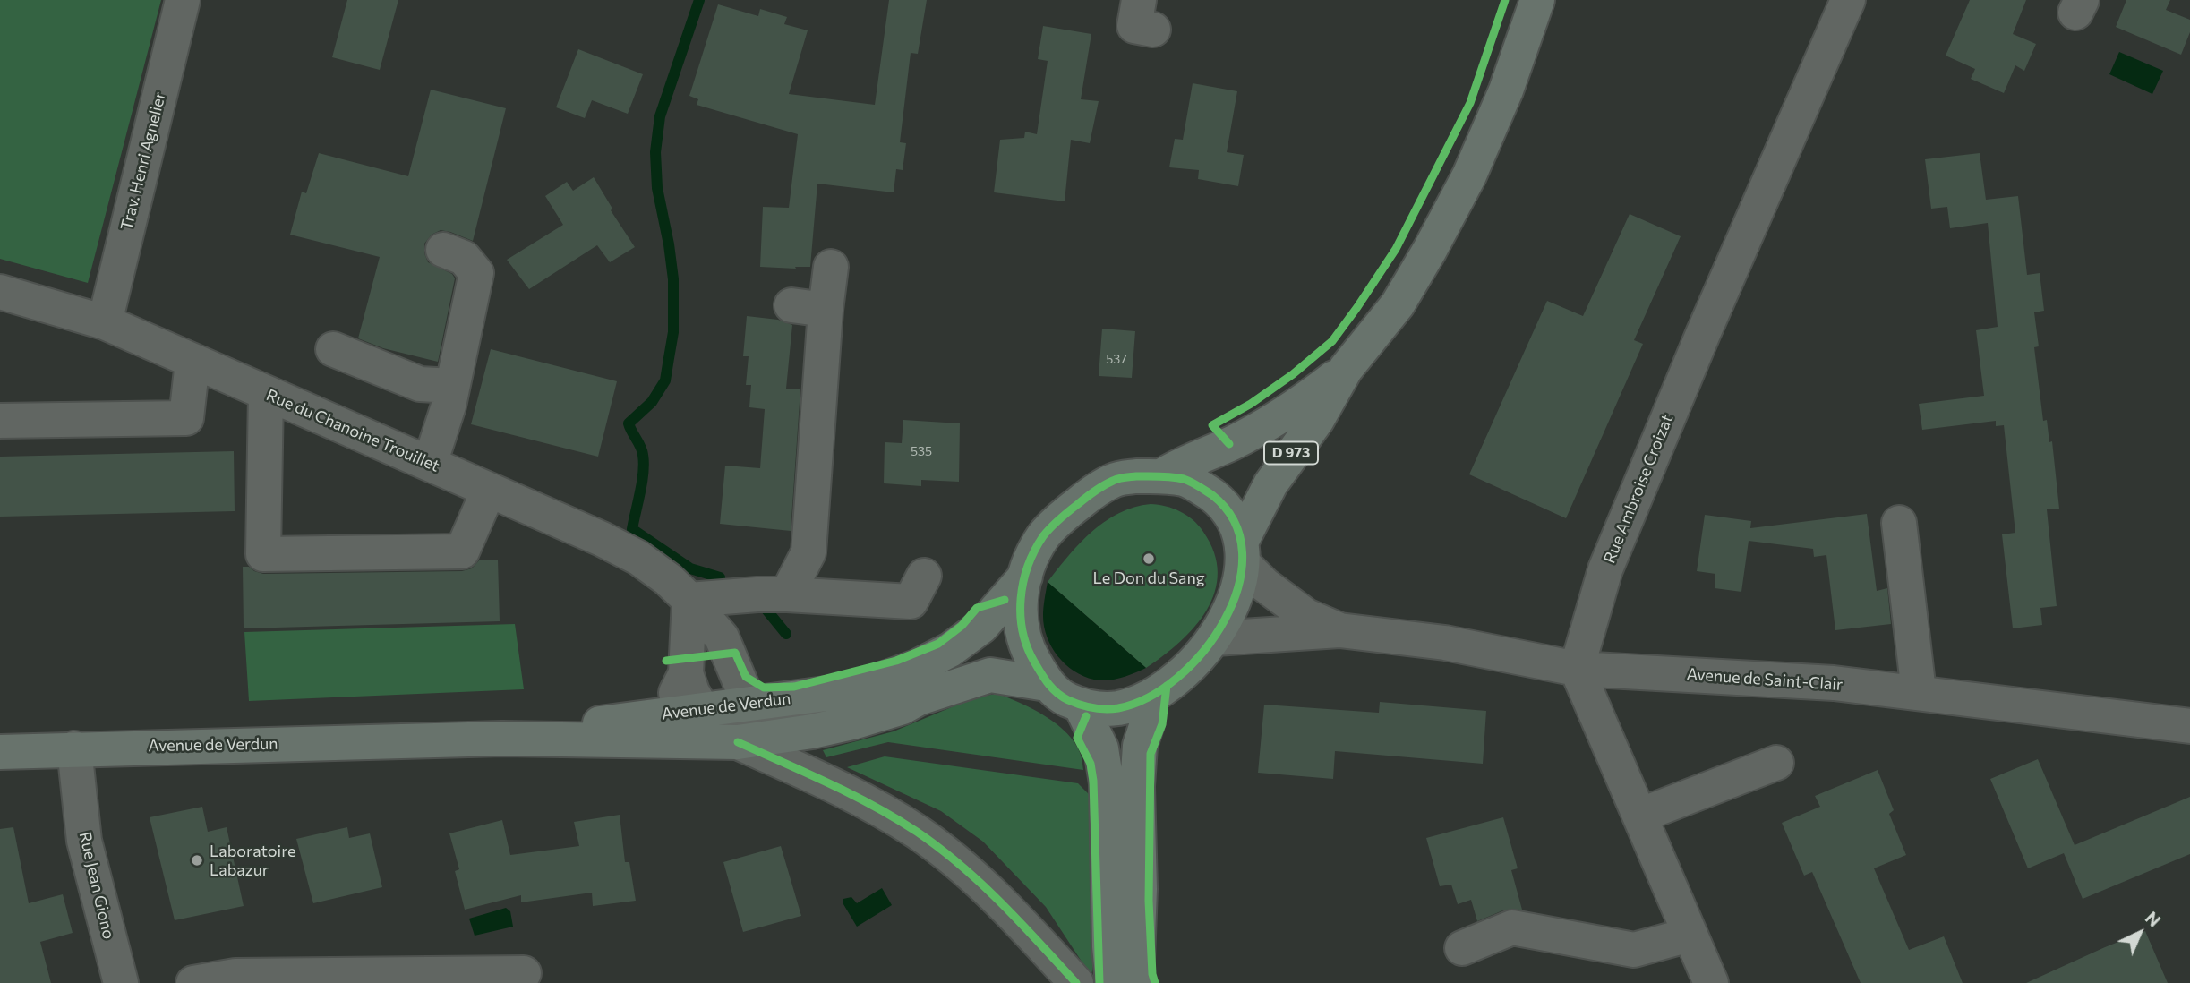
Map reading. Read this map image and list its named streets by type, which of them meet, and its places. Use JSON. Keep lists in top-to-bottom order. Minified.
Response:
{"streets":{"main road":["D 973","Avenue de Verdun"],"street":["Trav. Henri Agnelier","Rue du Chanoine Trouillet","Rue Ambroise Croizat","Avenue de Saint-Clair","Rue Jean Giono"]},"crossings":[["Trav. Henri Agnelier","Rue du Chanoine Trouillet"],["Rue du Chanoine Trouillet","Avenue de Verdun"],["D 973","Avenue de Saint-Clair"],["Rue Ambroise Croizat","Avenue de Saint-Clair"],["Avenue de Verdun","Rue Jean Giono"]],"places":["Le Don du Sang","Laboratoire Labazur"],"house_numbers":["537","535"],"north":"top right"}
